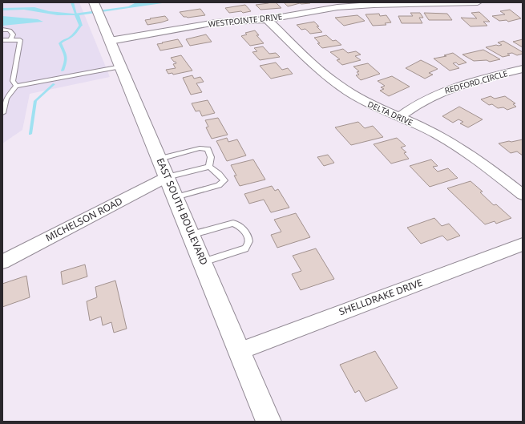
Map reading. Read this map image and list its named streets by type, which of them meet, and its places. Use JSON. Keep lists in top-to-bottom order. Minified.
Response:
{"streets":{"street":["WESTPOINTE DRIVE","REDFORD CIRCLE","DELTA DRIVE","EAST SOUTH BOULEVARD","MICHELSON ROAD","SHELLDRAKE DRIVE"]},"crossings":[["WESTPOINTE DRIVE","DELTA DRIVE"],["WESTPOINTE DRIVE","EAST SOUTH BOULEVARD"],["REDFORD CIRCLE","DELTA DRIVE"],["EAST SOUTH BOULEVARD","MICHELSON ROAD"],["EAST SOUTH BOULEVARD","SHELLDRAKE DRIVE"]]}
